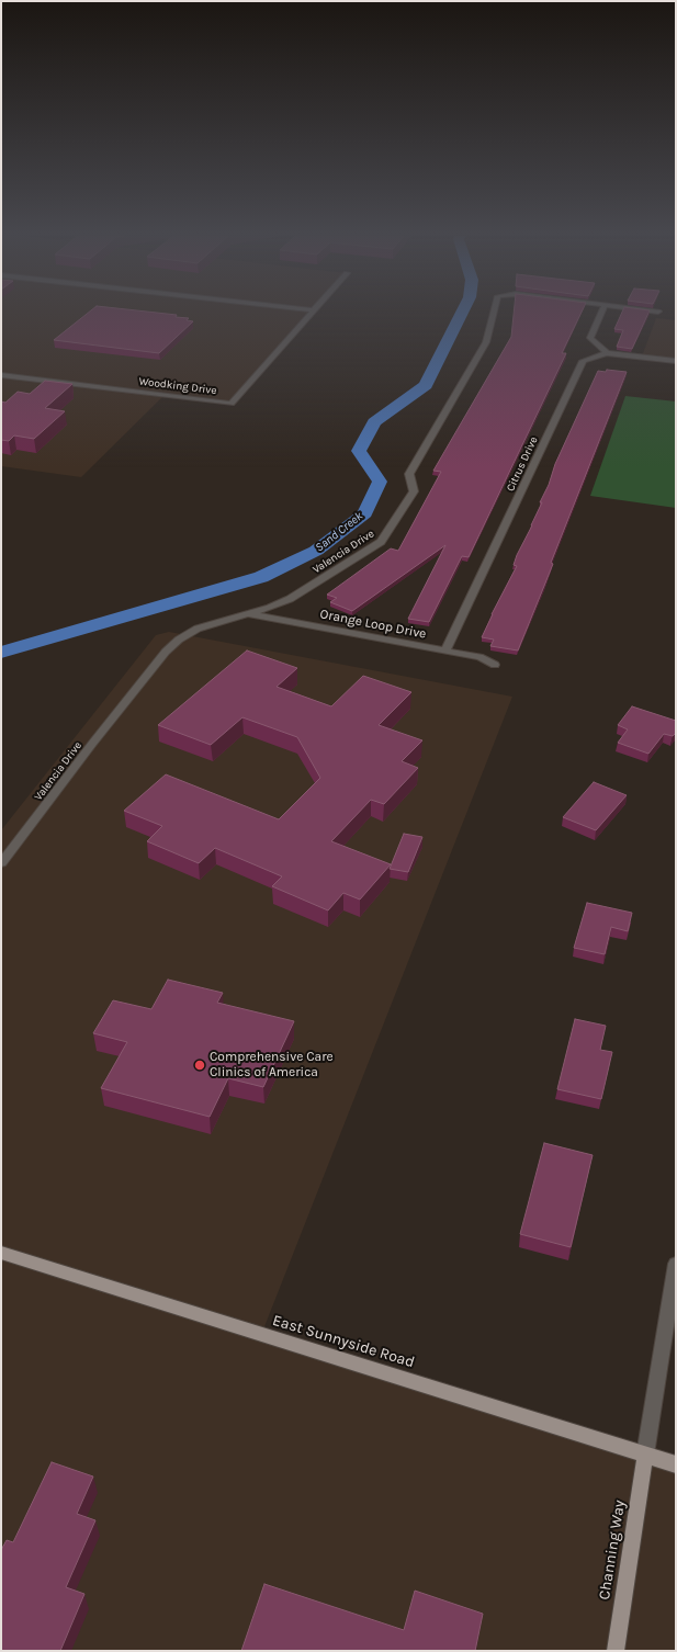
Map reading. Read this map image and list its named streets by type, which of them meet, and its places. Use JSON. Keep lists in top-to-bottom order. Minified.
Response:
{"streets":{"main road":["East Sunnyside Road","Channing Way"],"street":["Woodking Drive","Citrus Drive","Valencia Drive","Orange Loop Drive"]},"crossings":[["Citrus Drive","Orange Loop Drive"],["Valencia Drive","Orange Loop Drive"],["East Sunnyside Road","Channing Way"]],"water":["Sand Creek"],"places":["Comprehensive Care Clinics of America"]}
